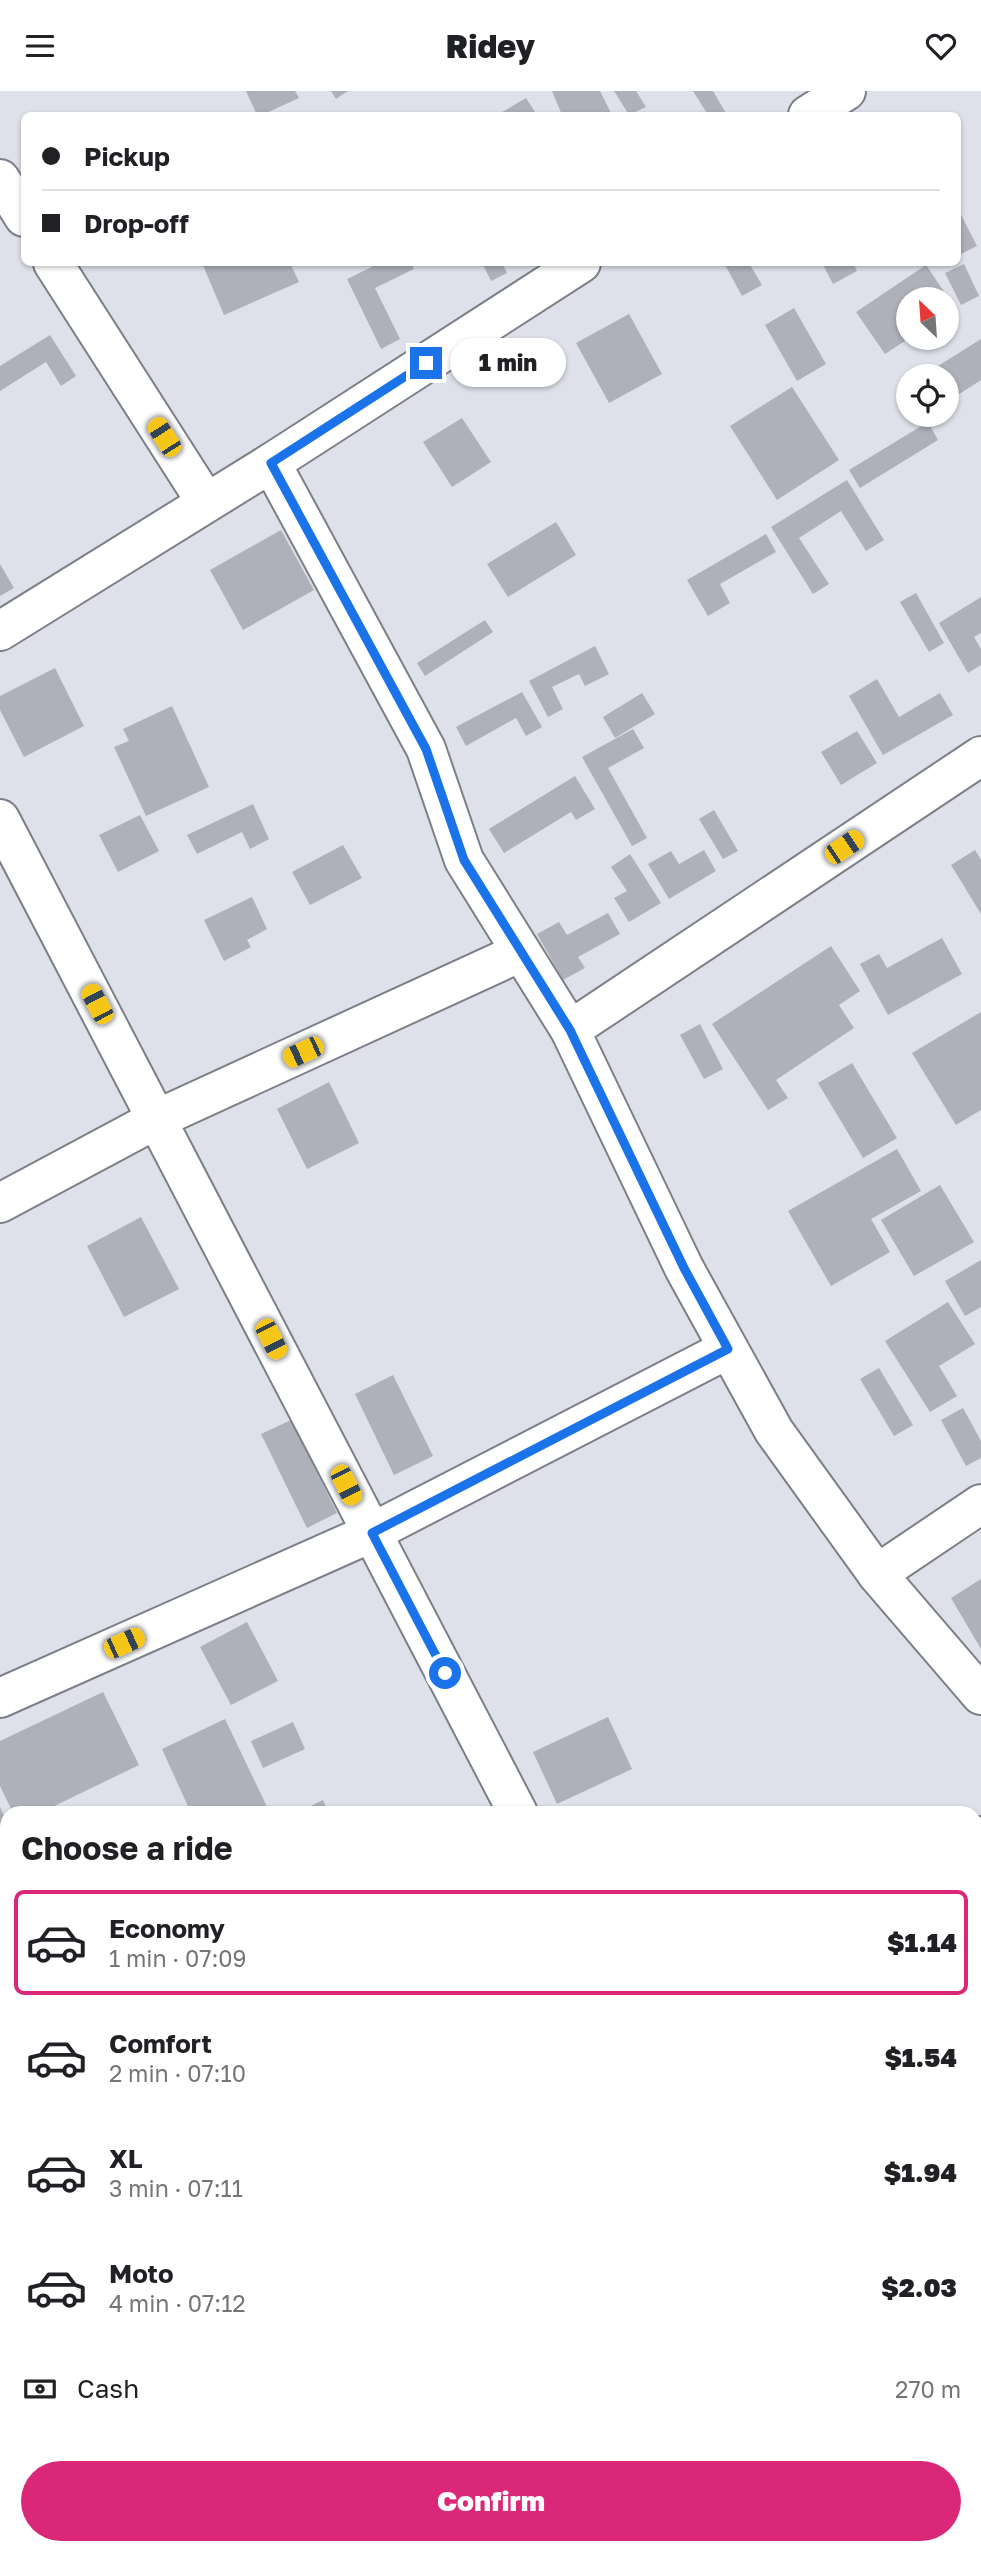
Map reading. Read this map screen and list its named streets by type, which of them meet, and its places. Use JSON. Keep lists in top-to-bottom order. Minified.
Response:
{"north":"top left","page":{"header":"Ridey","banner":["Pickup","Drop-off"],"bubble":"1 min","heading":"Choose a ride","list":[{"name":"Economy","note":"1 min · 07:09","value":"$1.14"},{"name":"Comfort","note":"2 min · 07:10","value":"$1.54"},{"name":"XL","note":"3 min · 07:11","value":"$1.94"},{"name":"Moto","note":"4 min · 07:12","value":"$2.03"}],"pay":["Cash","270 m"],"buttons":"Confirm"}}
